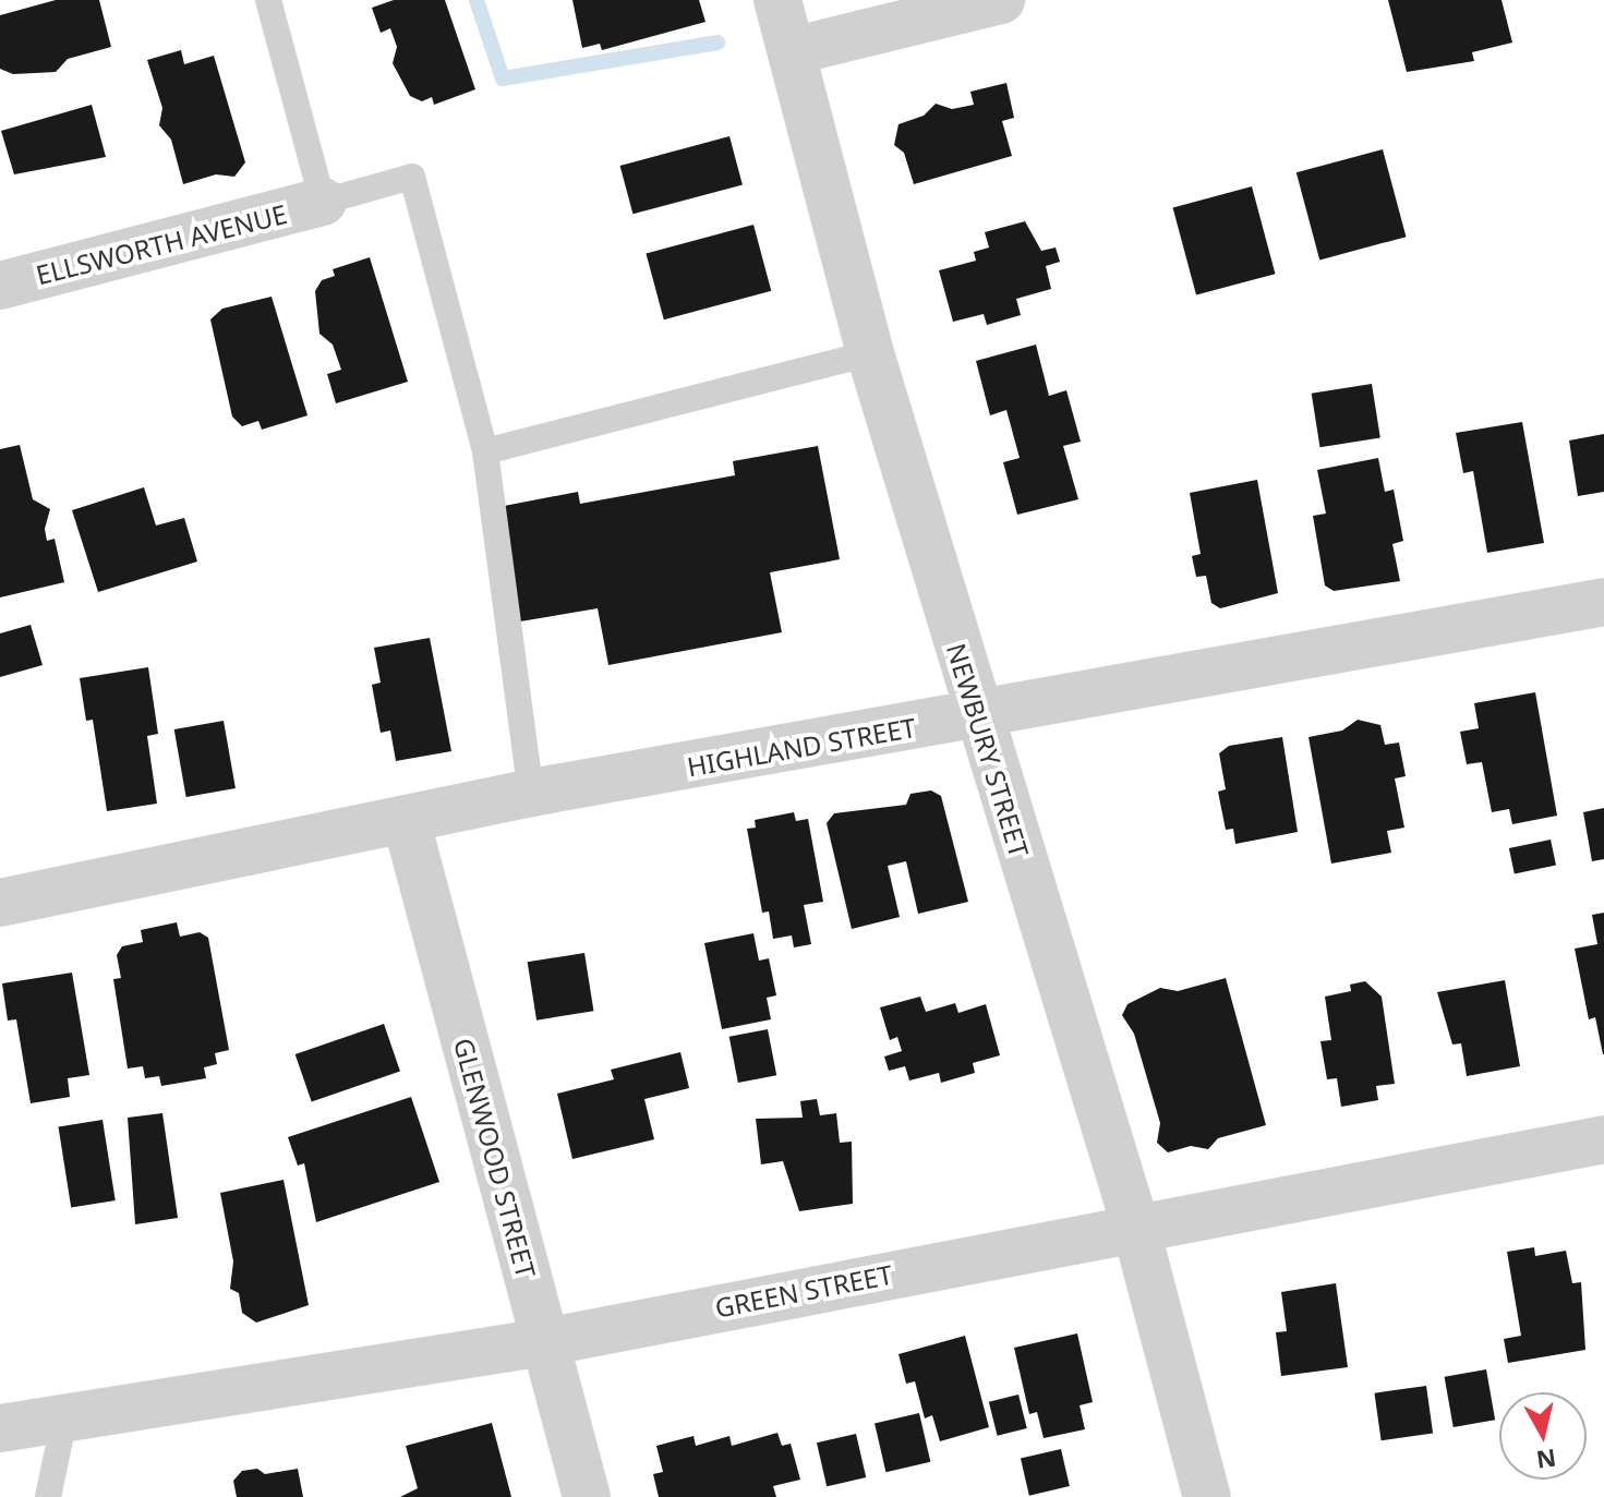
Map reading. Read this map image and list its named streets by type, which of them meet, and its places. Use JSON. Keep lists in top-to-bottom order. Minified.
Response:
{"streets":{"street":["ELLSWORTH AVENUE","HIGHLAND STREET","NEWBURY STREET","GLENWOOD STREET","GREEN STREET"]},"crossings":[["HIGHLAND STREET","NEWBURY STREET"],["HIGHLAND STREET","GLENWOOD STREET"],["NEWBURY STREET","GREEN STREET"],["GLENWOOD STREET","GREEN STREET"]],"north":"bottom"}
